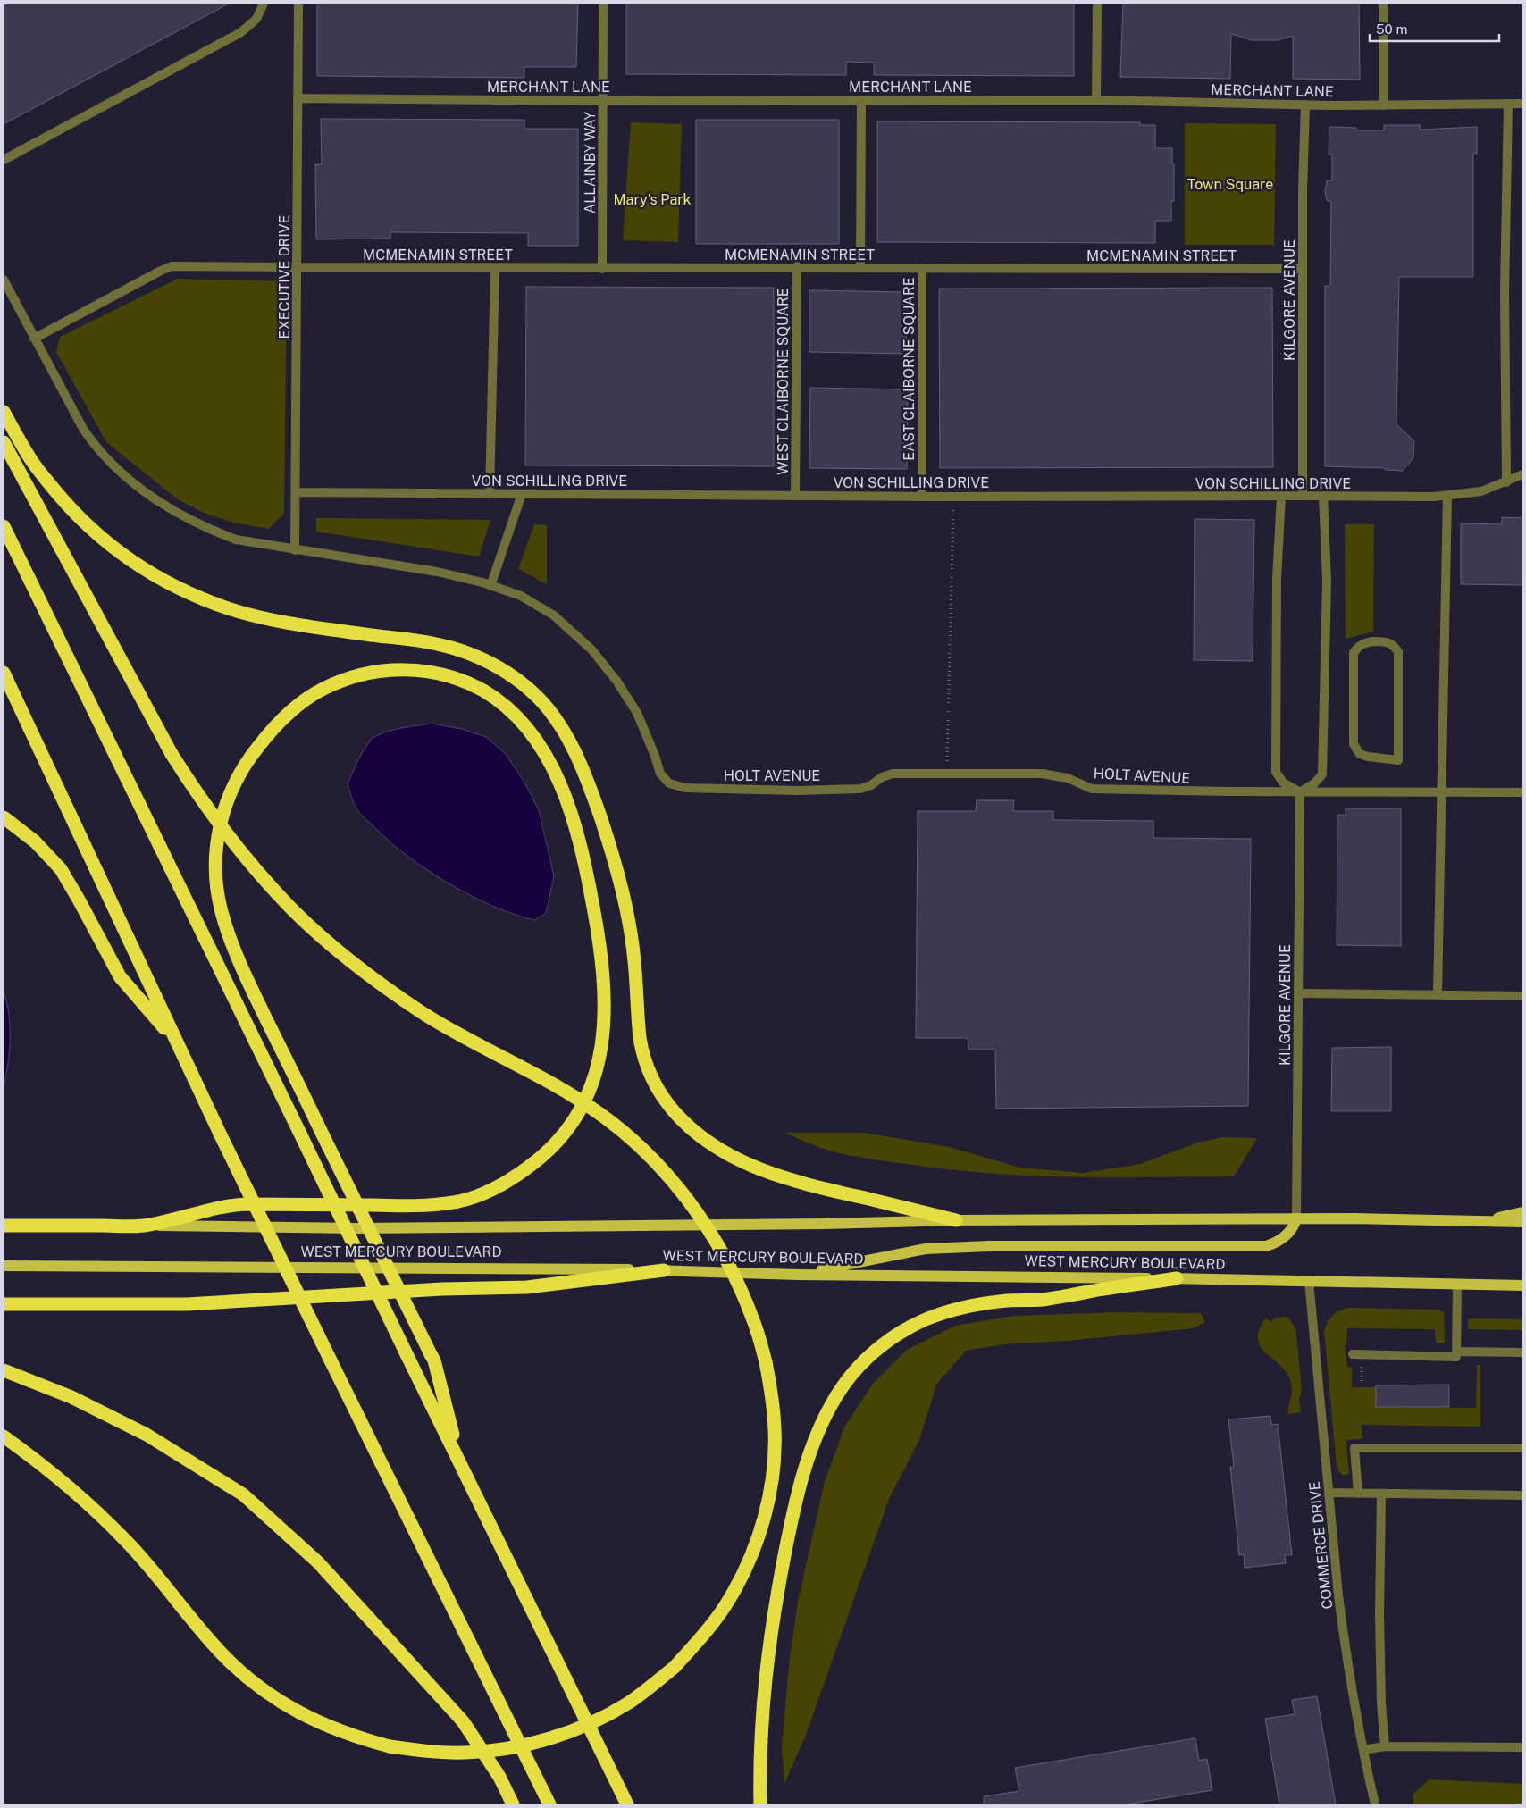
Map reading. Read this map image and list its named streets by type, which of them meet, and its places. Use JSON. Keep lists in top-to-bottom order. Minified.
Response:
{"streets":{"highway":["WEST MERCURY BOULEVARD"],"street":["MERCHANT LANE","ALLAINBY WAY","MCMENAMIN STREET","EXECUTIVE DRIVE","KILGORE AVENUE","EAST CLAIBORNE SQUARE","WEST CLAIBORNE SQUARE","VON SCHILLING DRIVE","HOLT AVENUE","COMMERCE DRIVE"]},"crossings":[["MERCHANT LANE","ALLAINBY WAY"],["MERCHANT LANE","EXECUTIVE DRIVE"],["MERCHANT LANE","KILGORE AVENUE"],["ALLAINBY WAY","MCMENAMIN STREET"],["MCMENAMIN STREET","EXECUTIVE DRIVE"],["MCMENAMIN STREET","KILGORE AVENUE"],["MCMENAMIN STREET","EAST CLAIBORNE SQUARE"],["MCMENAMIN STREET","WEST CLAIBORNE SQUARE"],["EXECUTIVE DRIVE","VON SCHILLING DRIVE"],["KILGORE AVENUE","VON SCHILLING DRIVE"],["KILGORE AVENUE","HOLT AVENUE"],["KILGORE AVENUE","WEST MERCURY BOULEVARD"],["EAST CLAIBORNE SQUARE","VON SCHILLING DRIVE"],["WEST CLAIBORNE SQUARE","VON SCHILLING DRIVE"],["WEST MERCURY BOULEVARD","COMMERCE DRIVE"]],"parks":["Town Square","Mary's Park"],"scale_bar":"50 m"}
